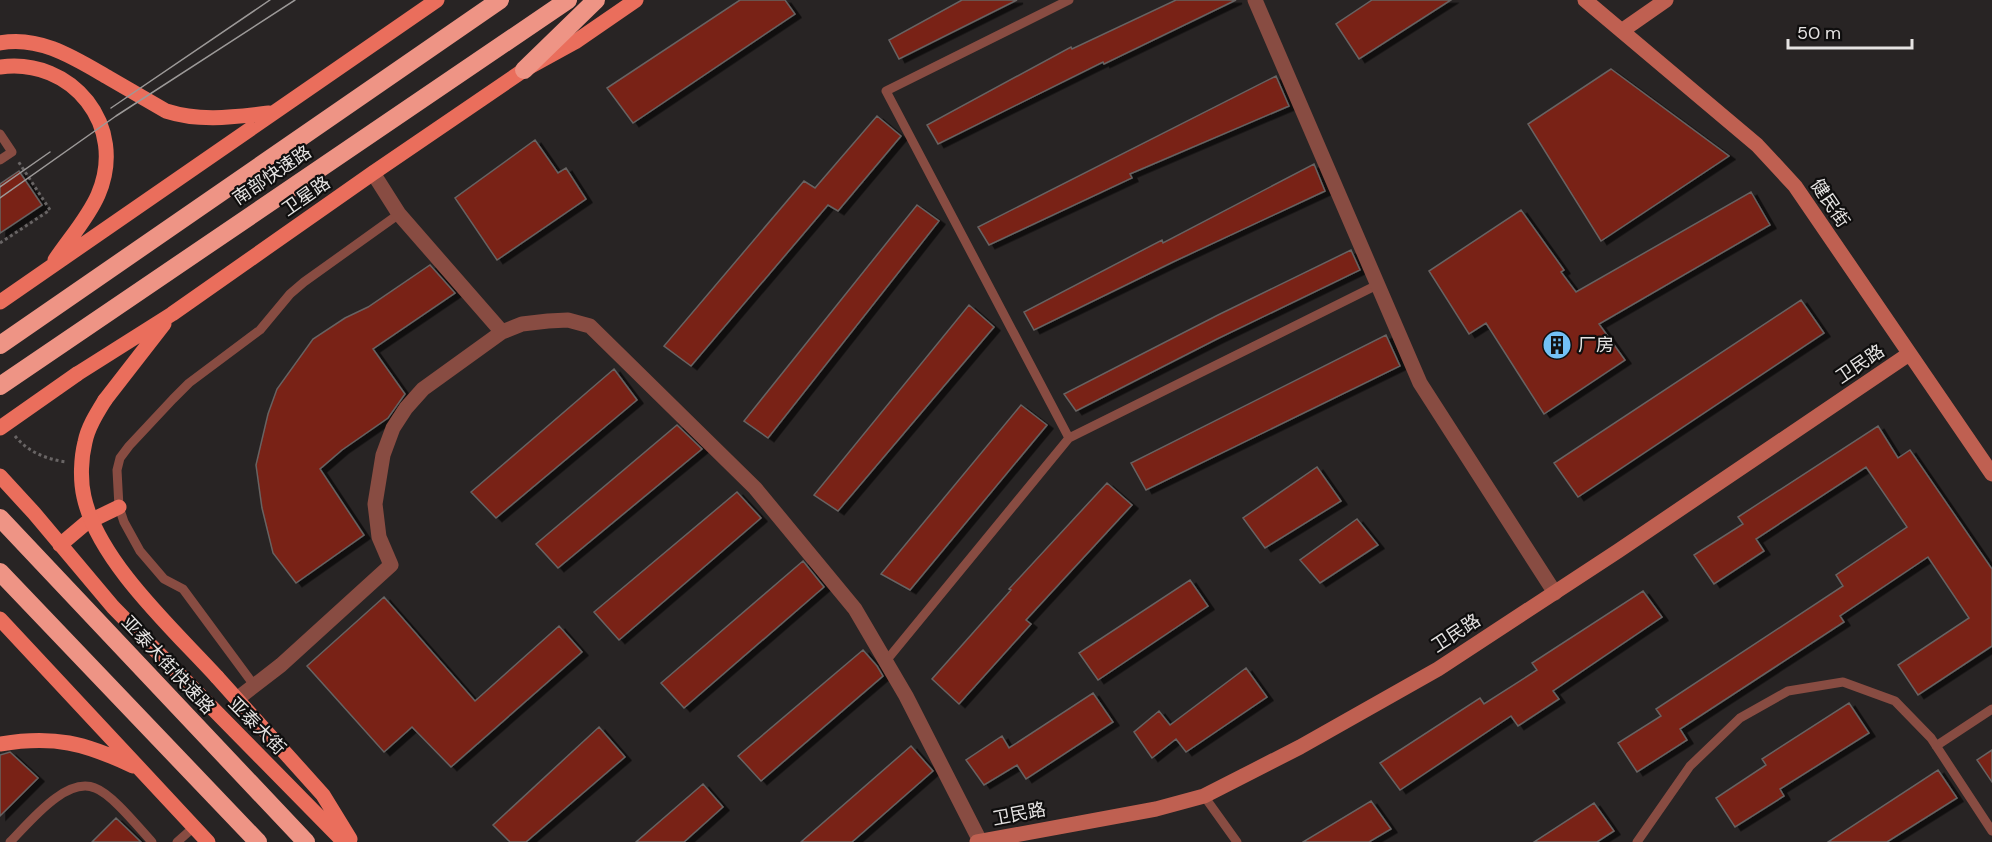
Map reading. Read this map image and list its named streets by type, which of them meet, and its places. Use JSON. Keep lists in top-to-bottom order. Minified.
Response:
{"streets":{"highway":["南部快速路","亚泰大街快速路"],"main road":["卫星路","亚泰大街"],"street":["健民街","卫民路"]},"crossings":[["健民街","卫民路"]],"places":{"building":["厂房"]},"scale_bar":"50 m"}
